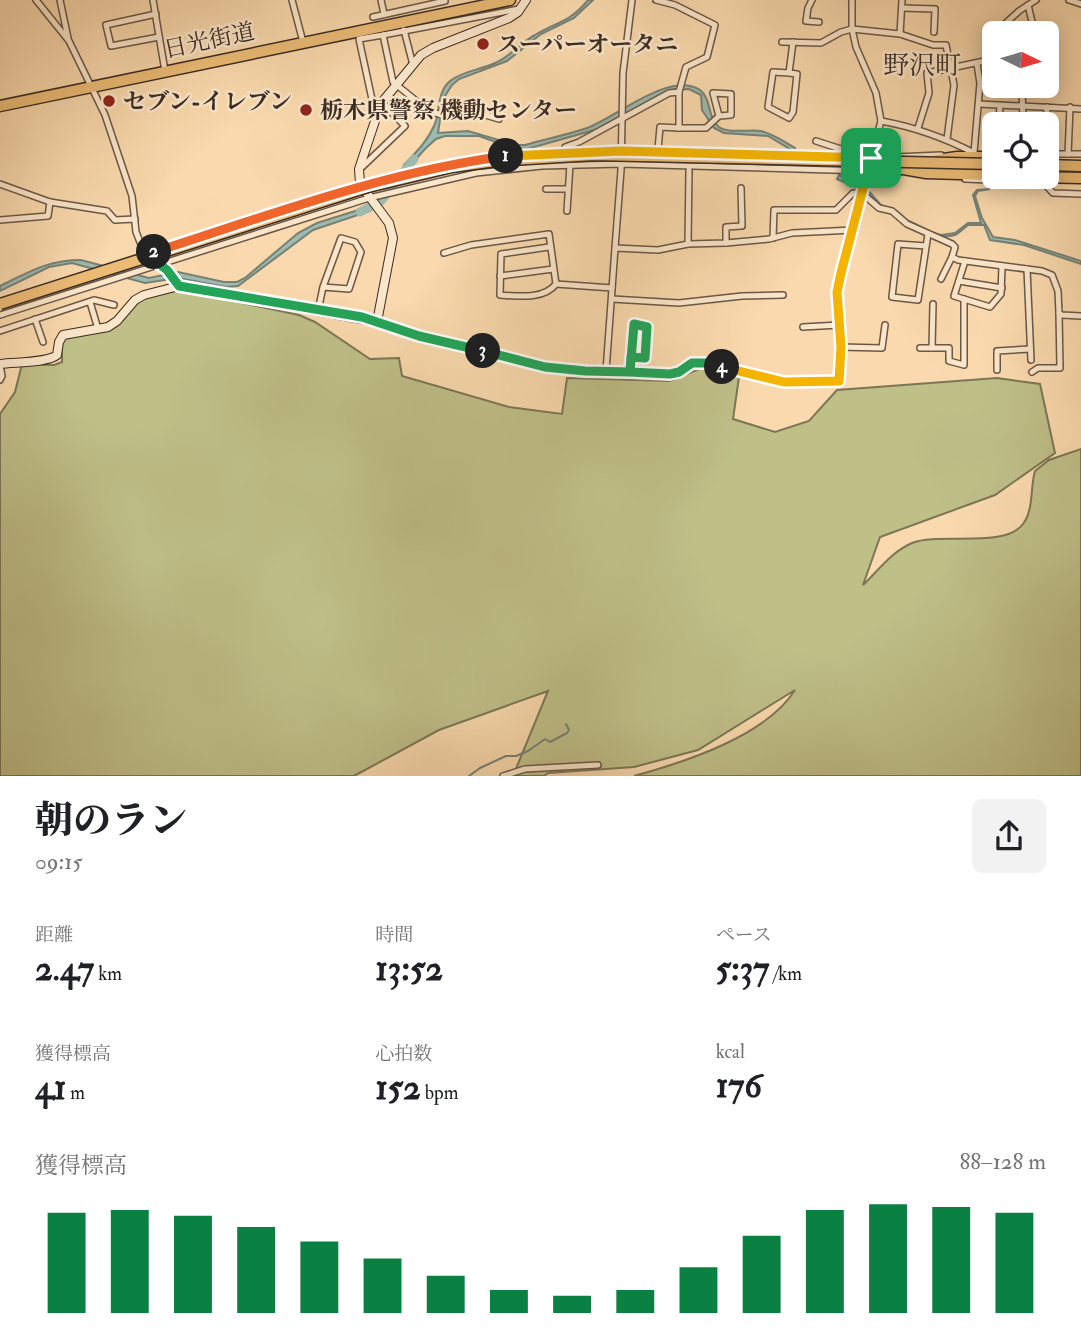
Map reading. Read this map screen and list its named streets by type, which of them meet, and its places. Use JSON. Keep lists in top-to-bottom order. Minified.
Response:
{"streets":{"highway":["日光街道"]},"districts":["野沢町"],"places":["スーパーオータニ","セブン-イレブン","栃木県警察 機動センター"],"north":"right","page":{"pins":["1","2","3","4"],"heading":["朝のラン","09:15"],"stats":[["距離","2.47 km"],["時間","13:52"],["ペース","5:37 /km"],["獲得標高","41 m"],["心拍数","152 bpm"],["kcal","176"]],"chart":["獲得標高","88–128 m"]}}
